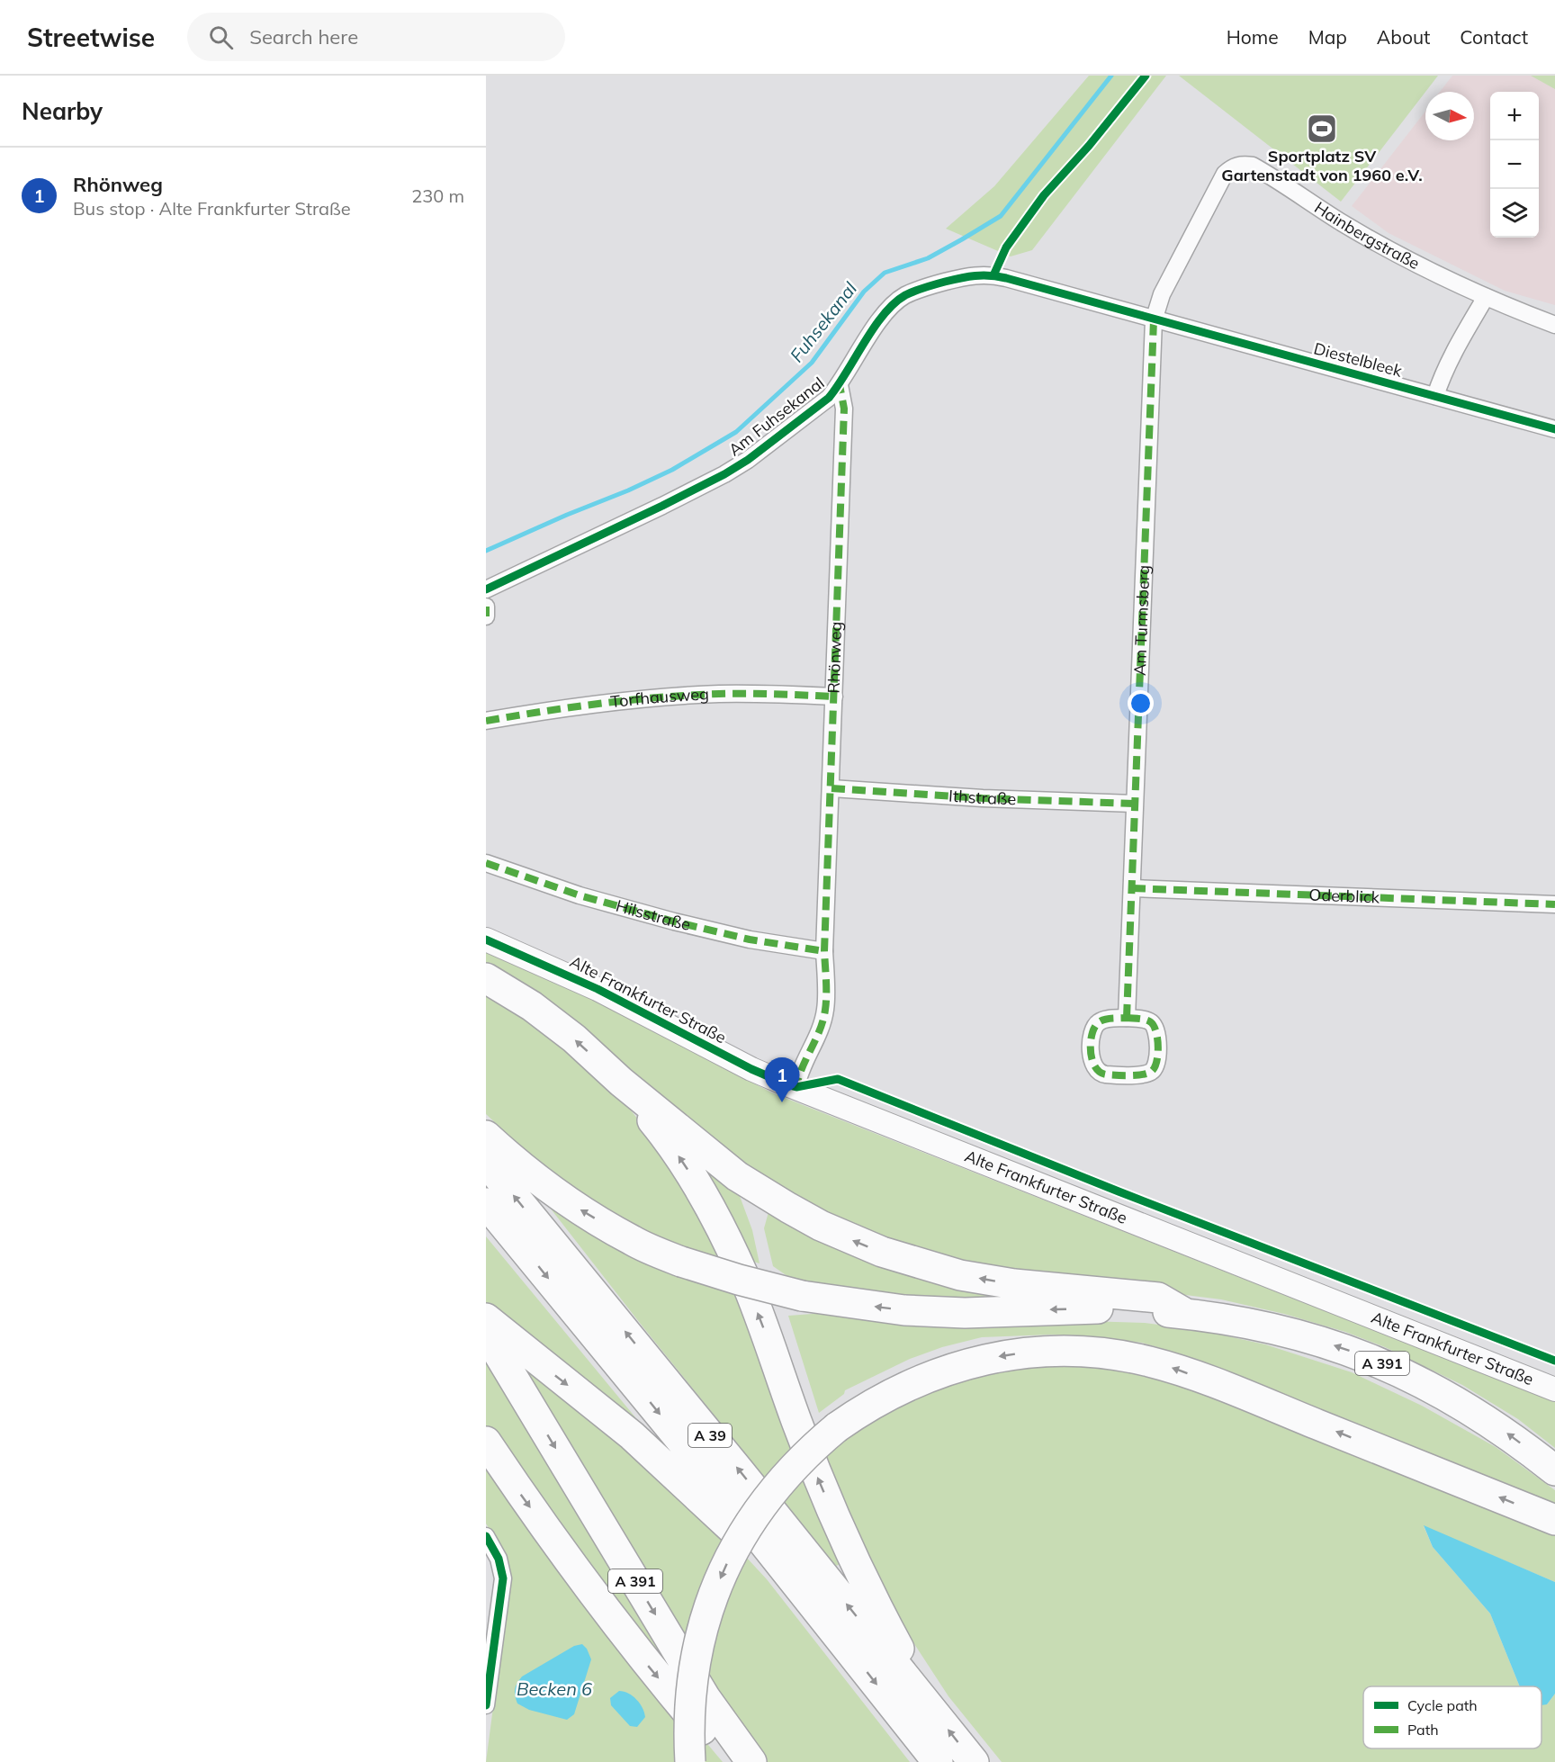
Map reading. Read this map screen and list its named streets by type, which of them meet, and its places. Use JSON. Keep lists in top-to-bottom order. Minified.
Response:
{"streets":{"highway":["A 391","A 39"],"street":["Hainbergstraße","Diestelbleek","Am Fuhsekanal","Am Turmsberg","Rhönweg","Torfhausweg","Ithstraße","Oderblick","Hilsstraße","Alte Frankfurter Straße"]},"crossings":[["Hainbergstraße","Diestelbleek"],["Hainbergstraße","Am Fuhsekanal"],["Hainbergstraße","Am Turmsberg"],["Diestelbleek","Am Fuhsekanal"],["Diestelbleek","Am Turmsberg"],["Am Fuhsekanal","Am Turmsberg"],["Am Fuhsekanal","Rhönweg"],["Am Turmsberg","Ithstraße"],["Am Turmsberg","Oderblick"],["Rhönweg","Torfhausweg"],["Rhönweg","Ithstraße"],["Rhönweg","Hilsstraße"],["Rhönweg","Alte Frankfurter Straße"]],"water":["Fuhsekanal","Becken 6"],"places":{"sports":["Sportplatz SV Gartenstadt von 1960 e.V."]},"legend":["Cycle path","Path"],"north":"right","page":{"header":"Streetwise","search":"Search here","nav":["Home","Map","About","Contact"],"heading":"Nearby","map_buttons":["+","−"],"list":[{"mark":"1","name":"Rhönweg","note":"Bus stop · Alte Frankfurter Straße","value":"230 m"}],"pins":"1"}}
